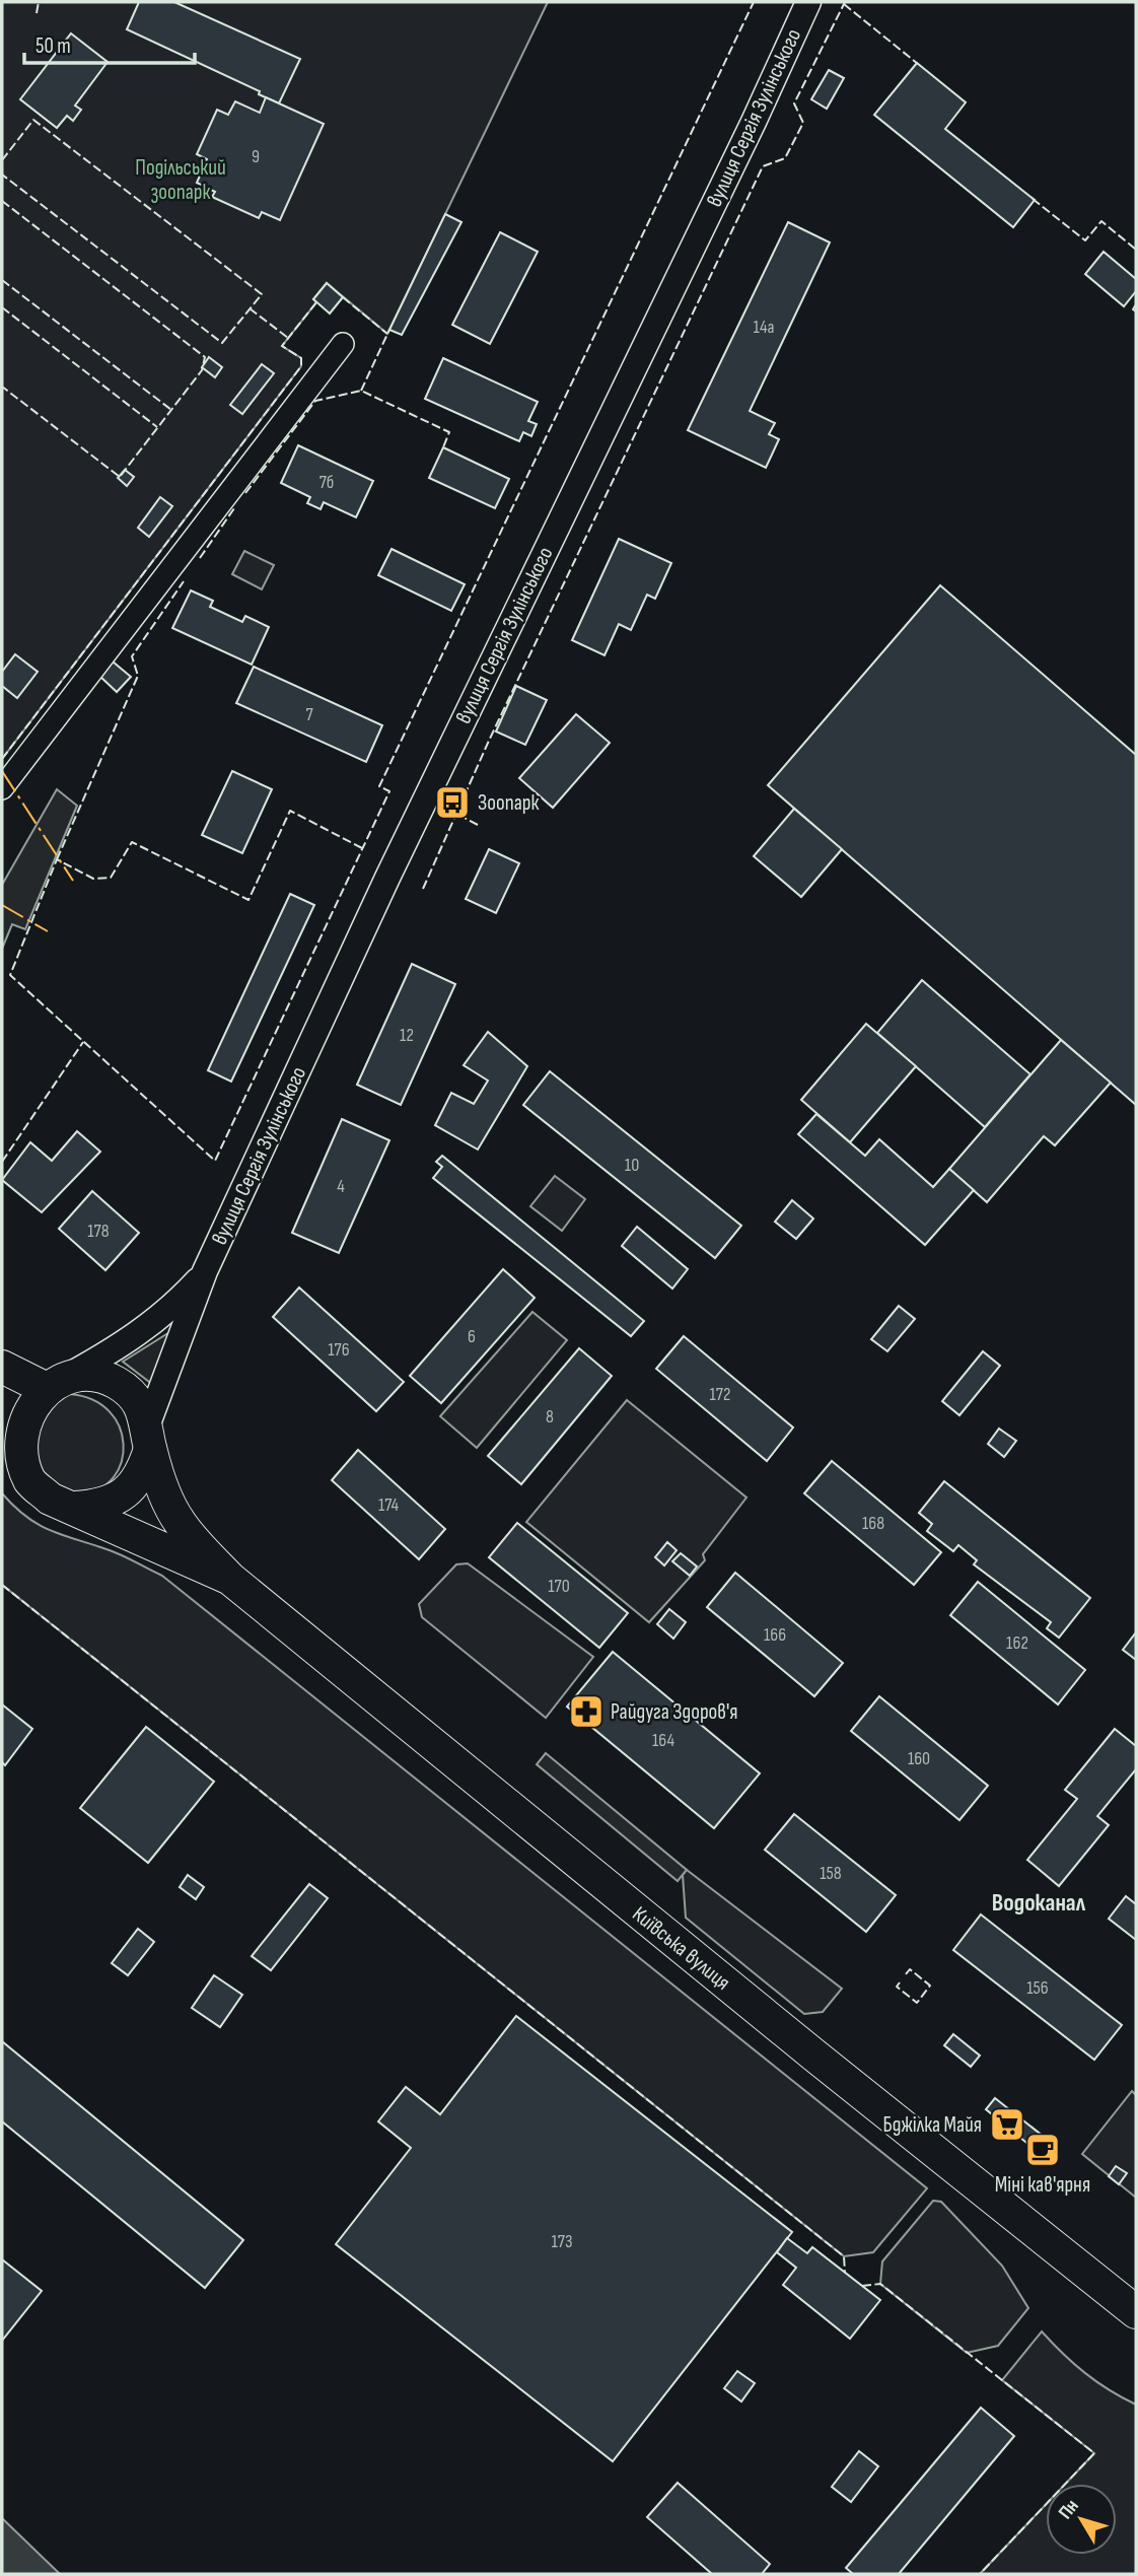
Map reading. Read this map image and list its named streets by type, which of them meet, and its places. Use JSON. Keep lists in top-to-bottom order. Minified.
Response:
{"streets":{"main road":["Київська вулиця"],"street":["вулиця Сергія Зулінського"]},"districts":["Водоканал"],"parks":["Подільський зоопарк"],"places":{"bus stop":["Зоопарк"],"pharmacy":["Райдуга Здоров'я"],"supermarket":["Бджілка Майя"],"cafe":["Міні кав'ярня"]},"house_numbers":["9","14а","7б","7","12","10","4","178","6","176","172","8","174","168","170","166","162","164","160","158","156","173"],"scale_bar":"50 m","north":"top left"}
